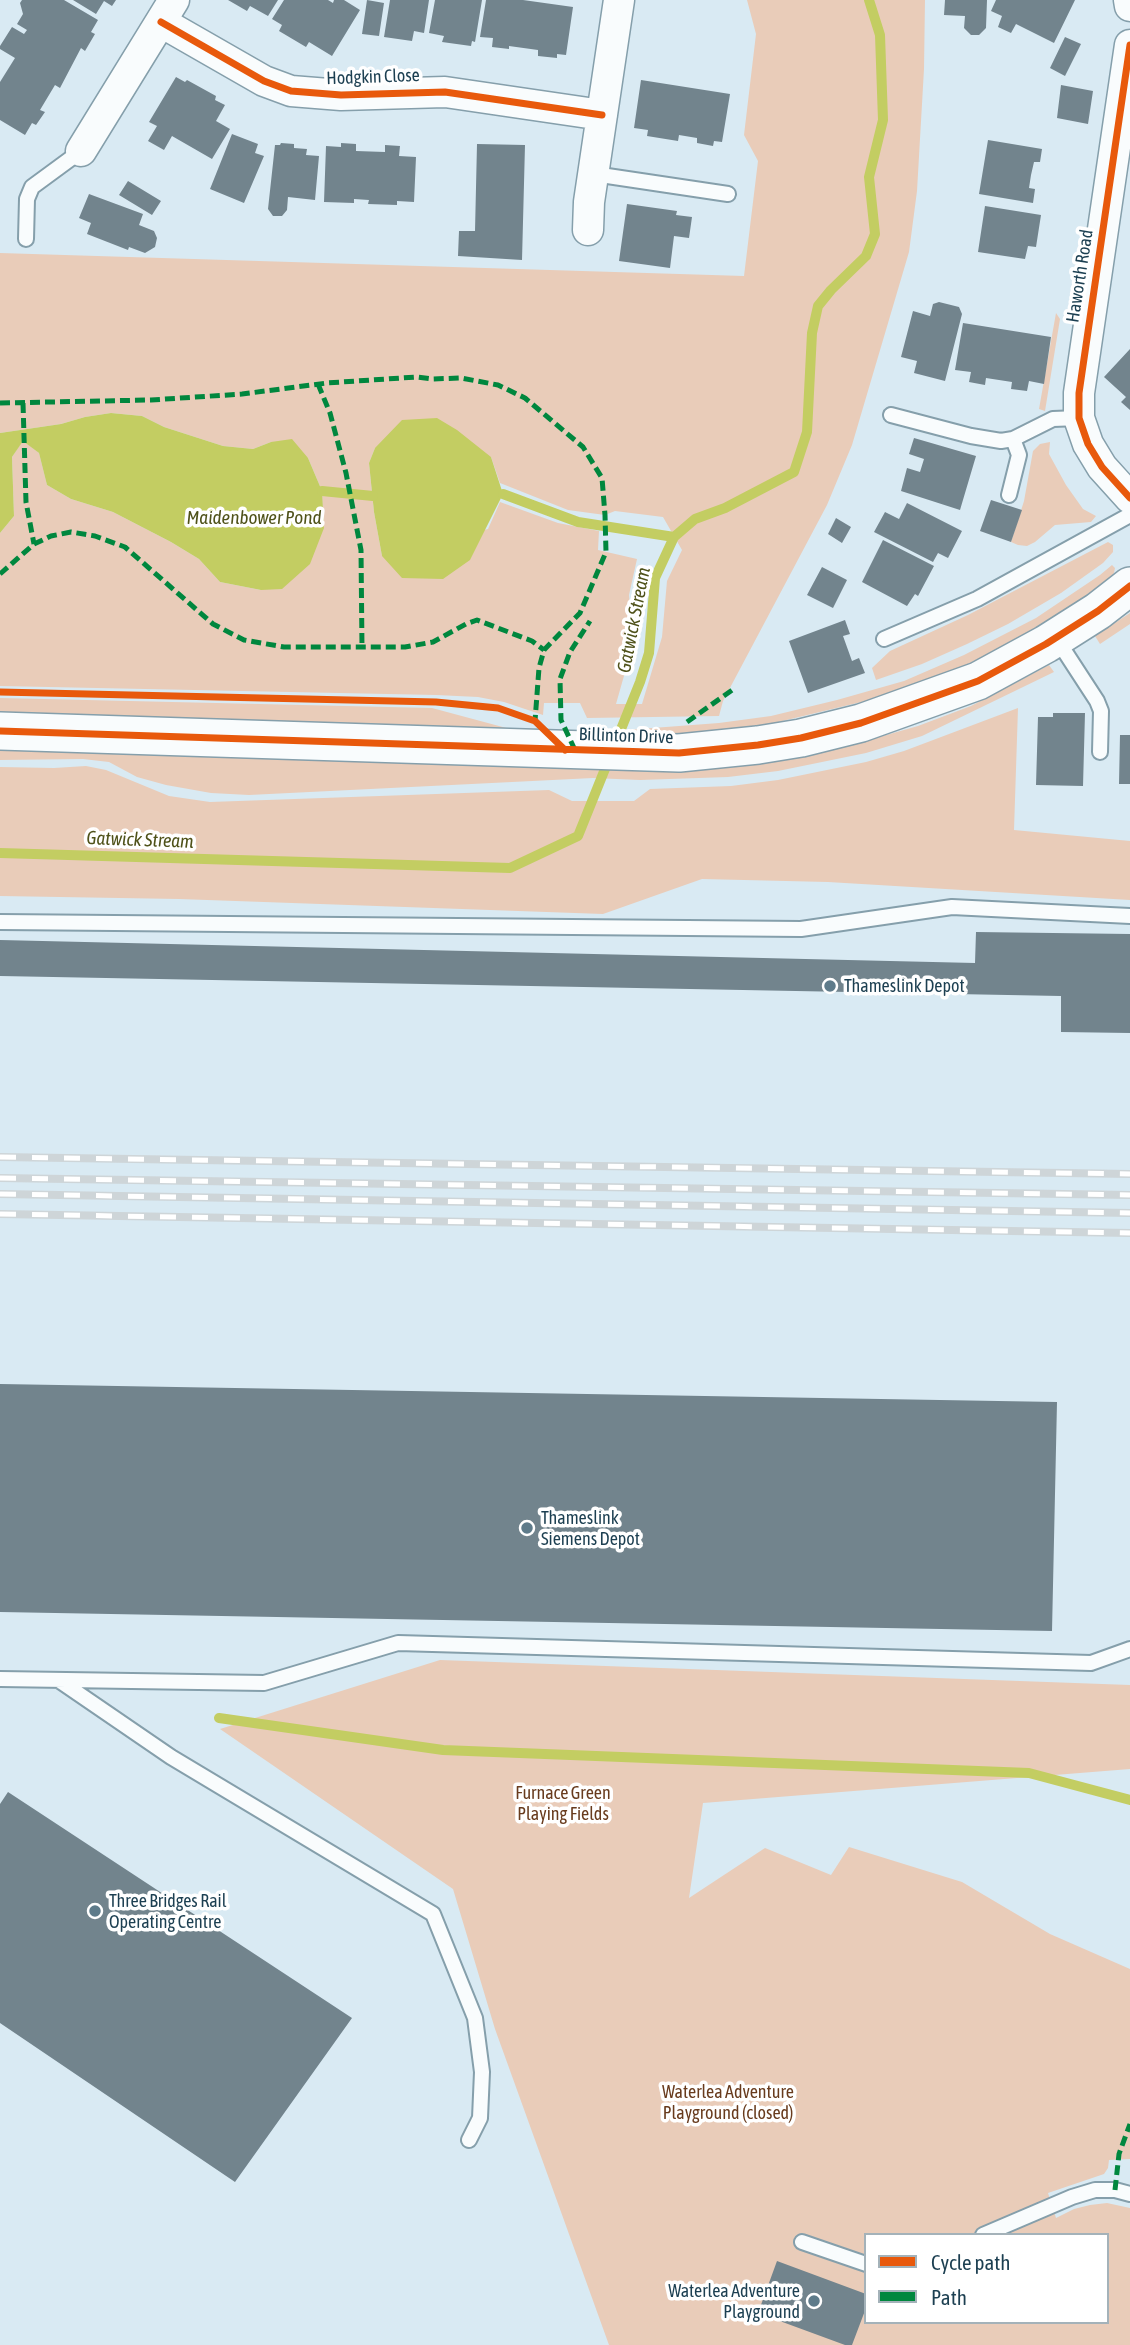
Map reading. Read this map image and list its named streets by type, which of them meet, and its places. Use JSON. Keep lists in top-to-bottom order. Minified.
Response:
{"streets":{"street":["Hodgkin Close","Haworth Road","Billinton Drive"]},"water":["Maidenbower Pond","Gatwick Stream"],"parks":["Furnace Green Playing Fields","Waterlea Adventure Playground (closed)"],"places":["Thameslink Depot","Thameslink Siemens Depot","Three Bridges Rail Operating Centre","Waterlea Adventure Playground"],"legend":["Cycle path","Path"]}
